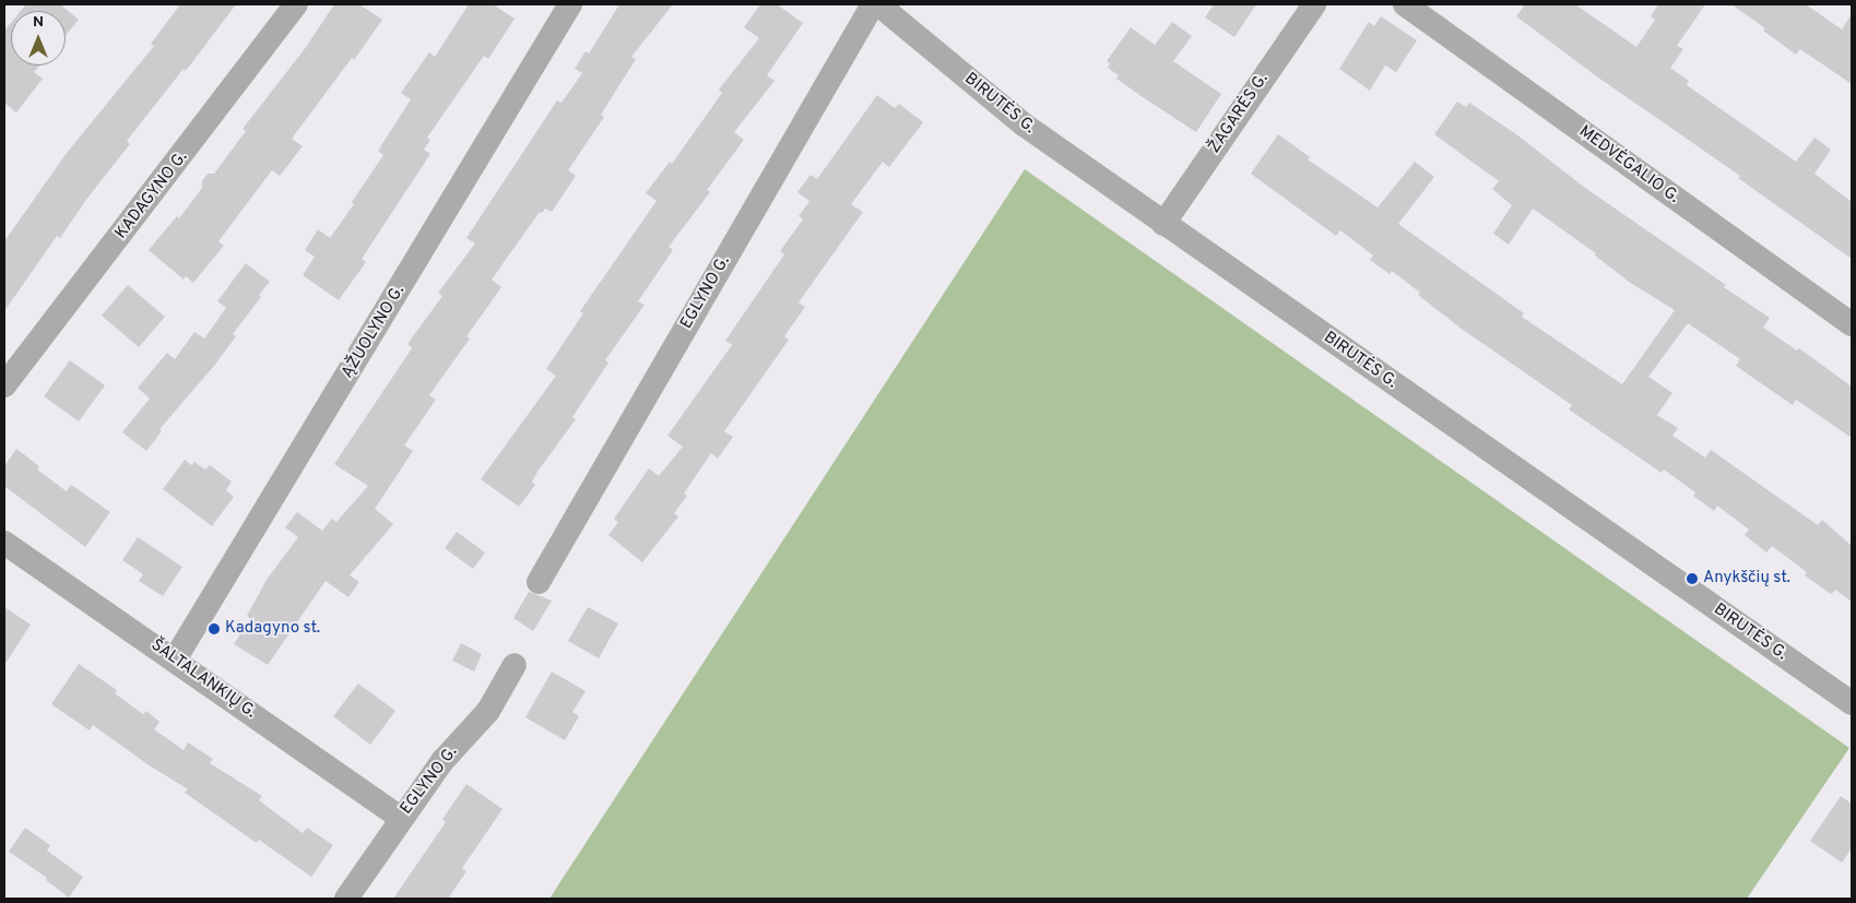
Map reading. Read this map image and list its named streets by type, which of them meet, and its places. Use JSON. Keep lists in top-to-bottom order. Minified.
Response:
{"streets":{"street":["BIRUTĖS G.","ŽAGARĖS G.","MEDVĖGALIO G.","KADAGYNO G.","EGLYNO G.","ĄŽUOLYNO G.","ŠALTALANKIŲ G."]},"crossings":[["BIRUTĖS G.","ŽAGARĖS G."],["EGLYNO G.","ŠALTALANKIŲ G."],["ĄŽUOLYNO G.","ŠALTALANKIŲ G."]],"places":["Anykščių st.","Kadagyno st."],"north":"top"}
